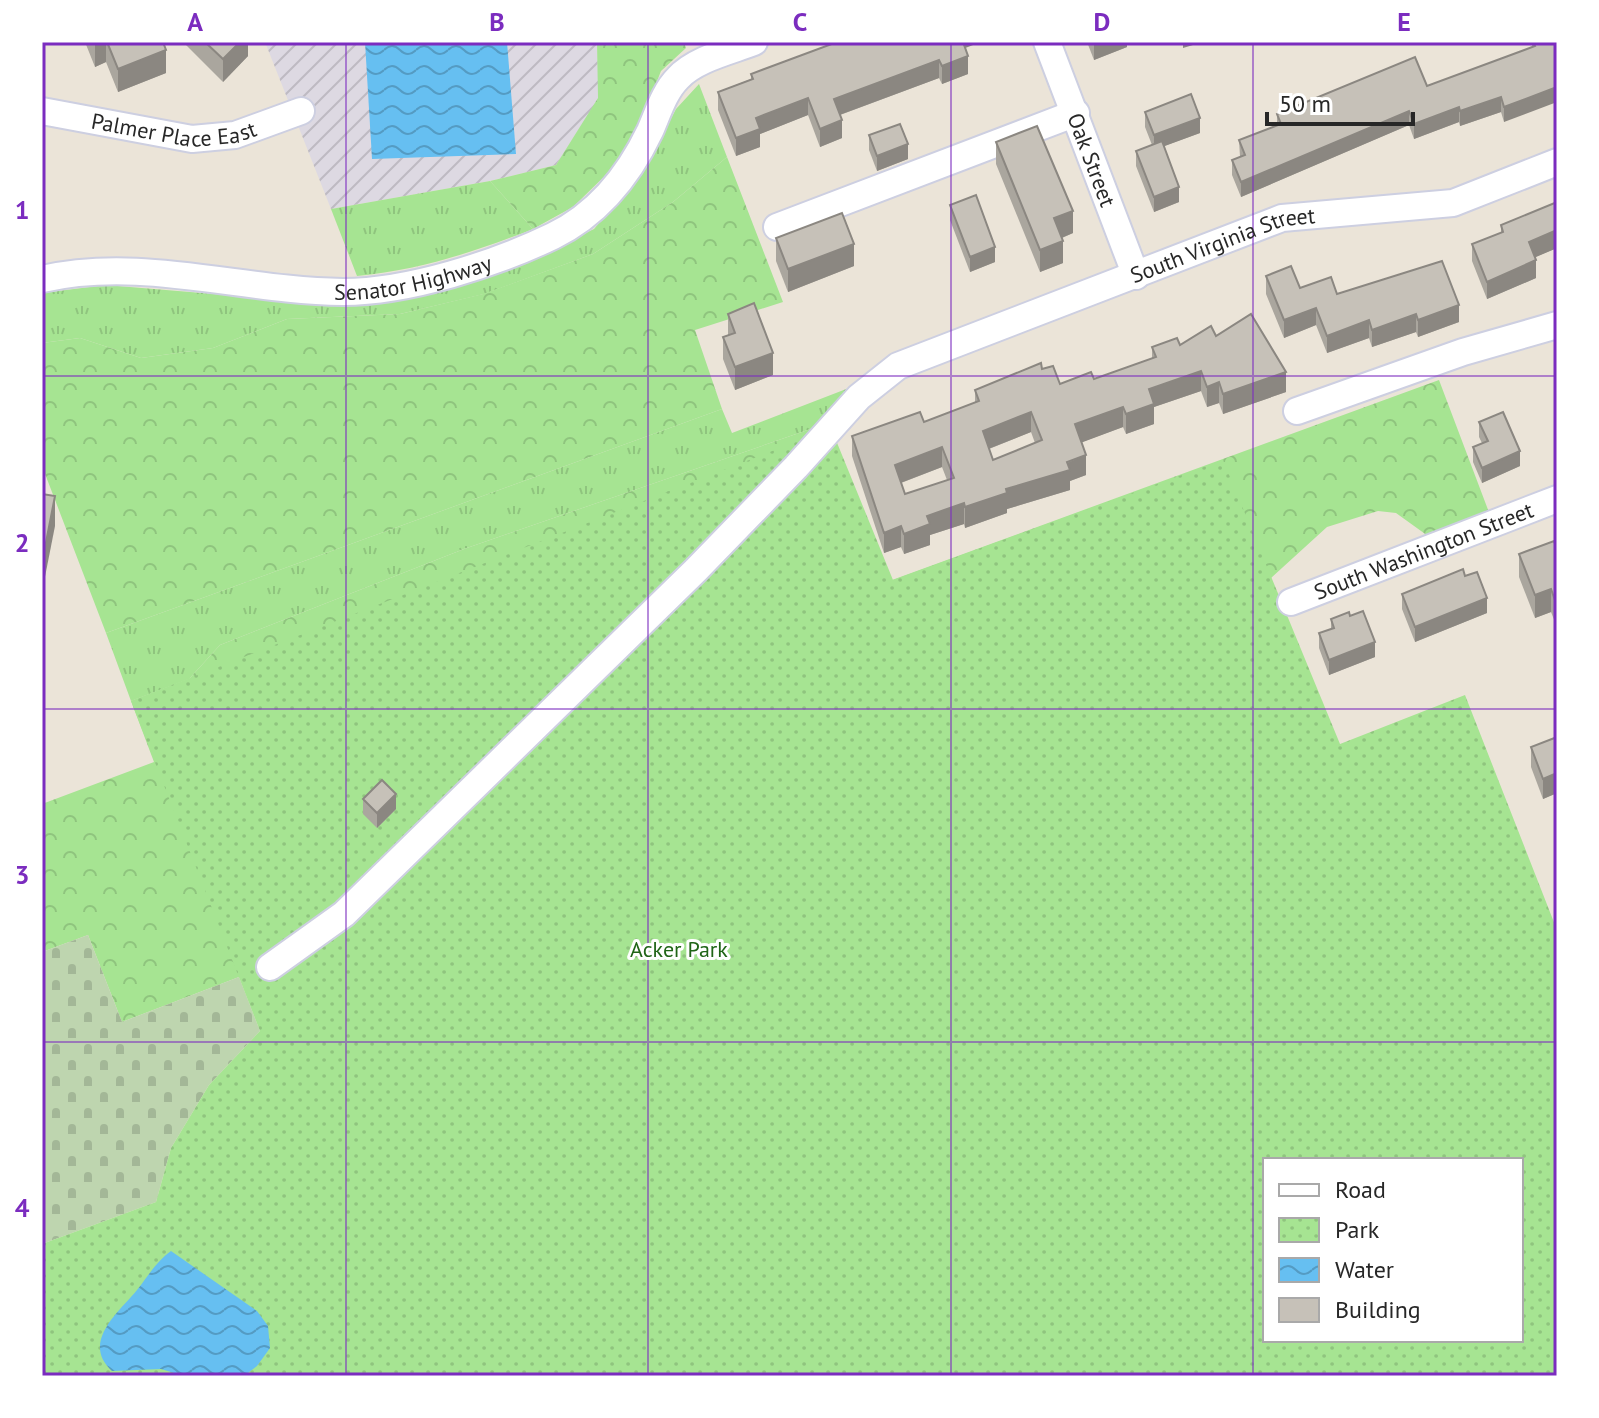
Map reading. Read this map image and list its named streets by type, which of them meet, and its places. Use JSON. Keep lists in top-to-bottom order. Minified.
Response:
{"streets":{"street":["Palmer Place East","Oak Street","South Virginia Street","Senator Highway","South Washington Street"]},"crossings":[["Oak Street","South Virginia Street"]],"parks":["Acker Park"],"legend":["Road","Park","Water","Building"],"scale_bar":"50 m","grid":{"columns":["A","B","C","D","E"],"rows":["1","2","3","4"]}}
